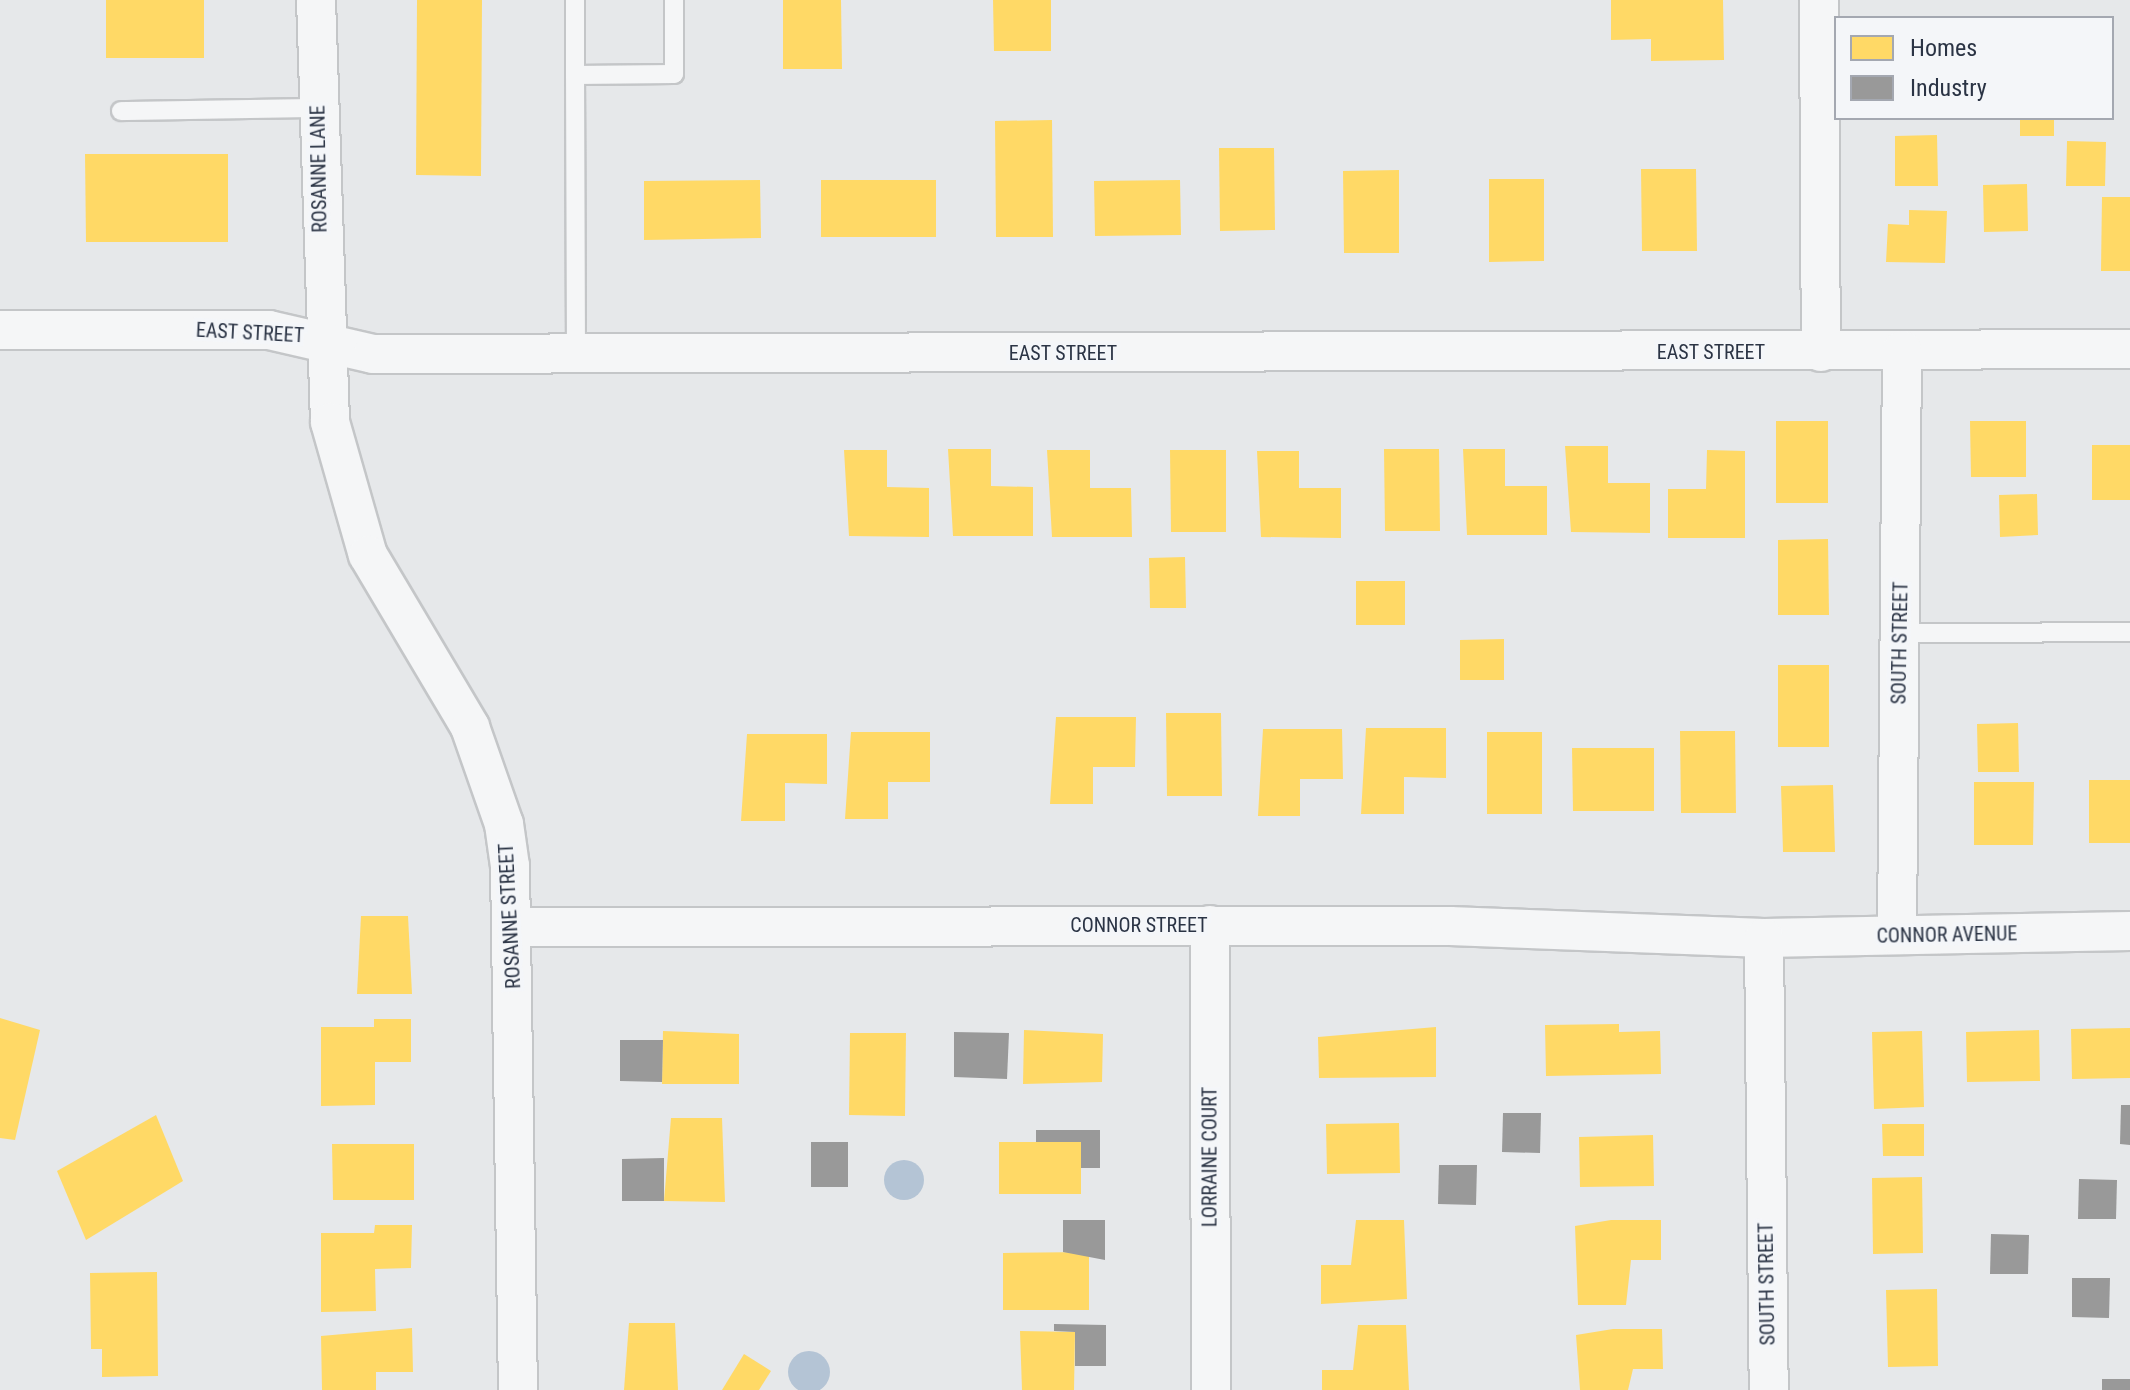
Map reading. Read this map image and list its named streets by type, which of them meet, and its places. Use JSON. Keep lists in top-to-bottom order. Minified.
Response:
{"streets":{"street":["ROSANNE LANE","EAST STREET","SOUTH STREET","ROSANNE STREET","CONNOR STREET","CONNOR AVENUE","LORRAINE COURT"]},"crossings":[["ROSANNE LANE","EAST STREET"],["ROSANNE LANE","ROSANNE STREET"],["EAST STREET","SOUTH STREET"],["EAST STREET","ROSANNE STREET"],["SOUTH STREET","CONNOR STREET"],["SOUTH STREET","CONNOR AVENUE"],["ROSANNE STREET","CONNOR STREET"],["CONNOR STREET","CONNOR AVENUE"],["CONNOR STREET","LORRAINE COURT"]],"legend":["Homes","Industry"]}
